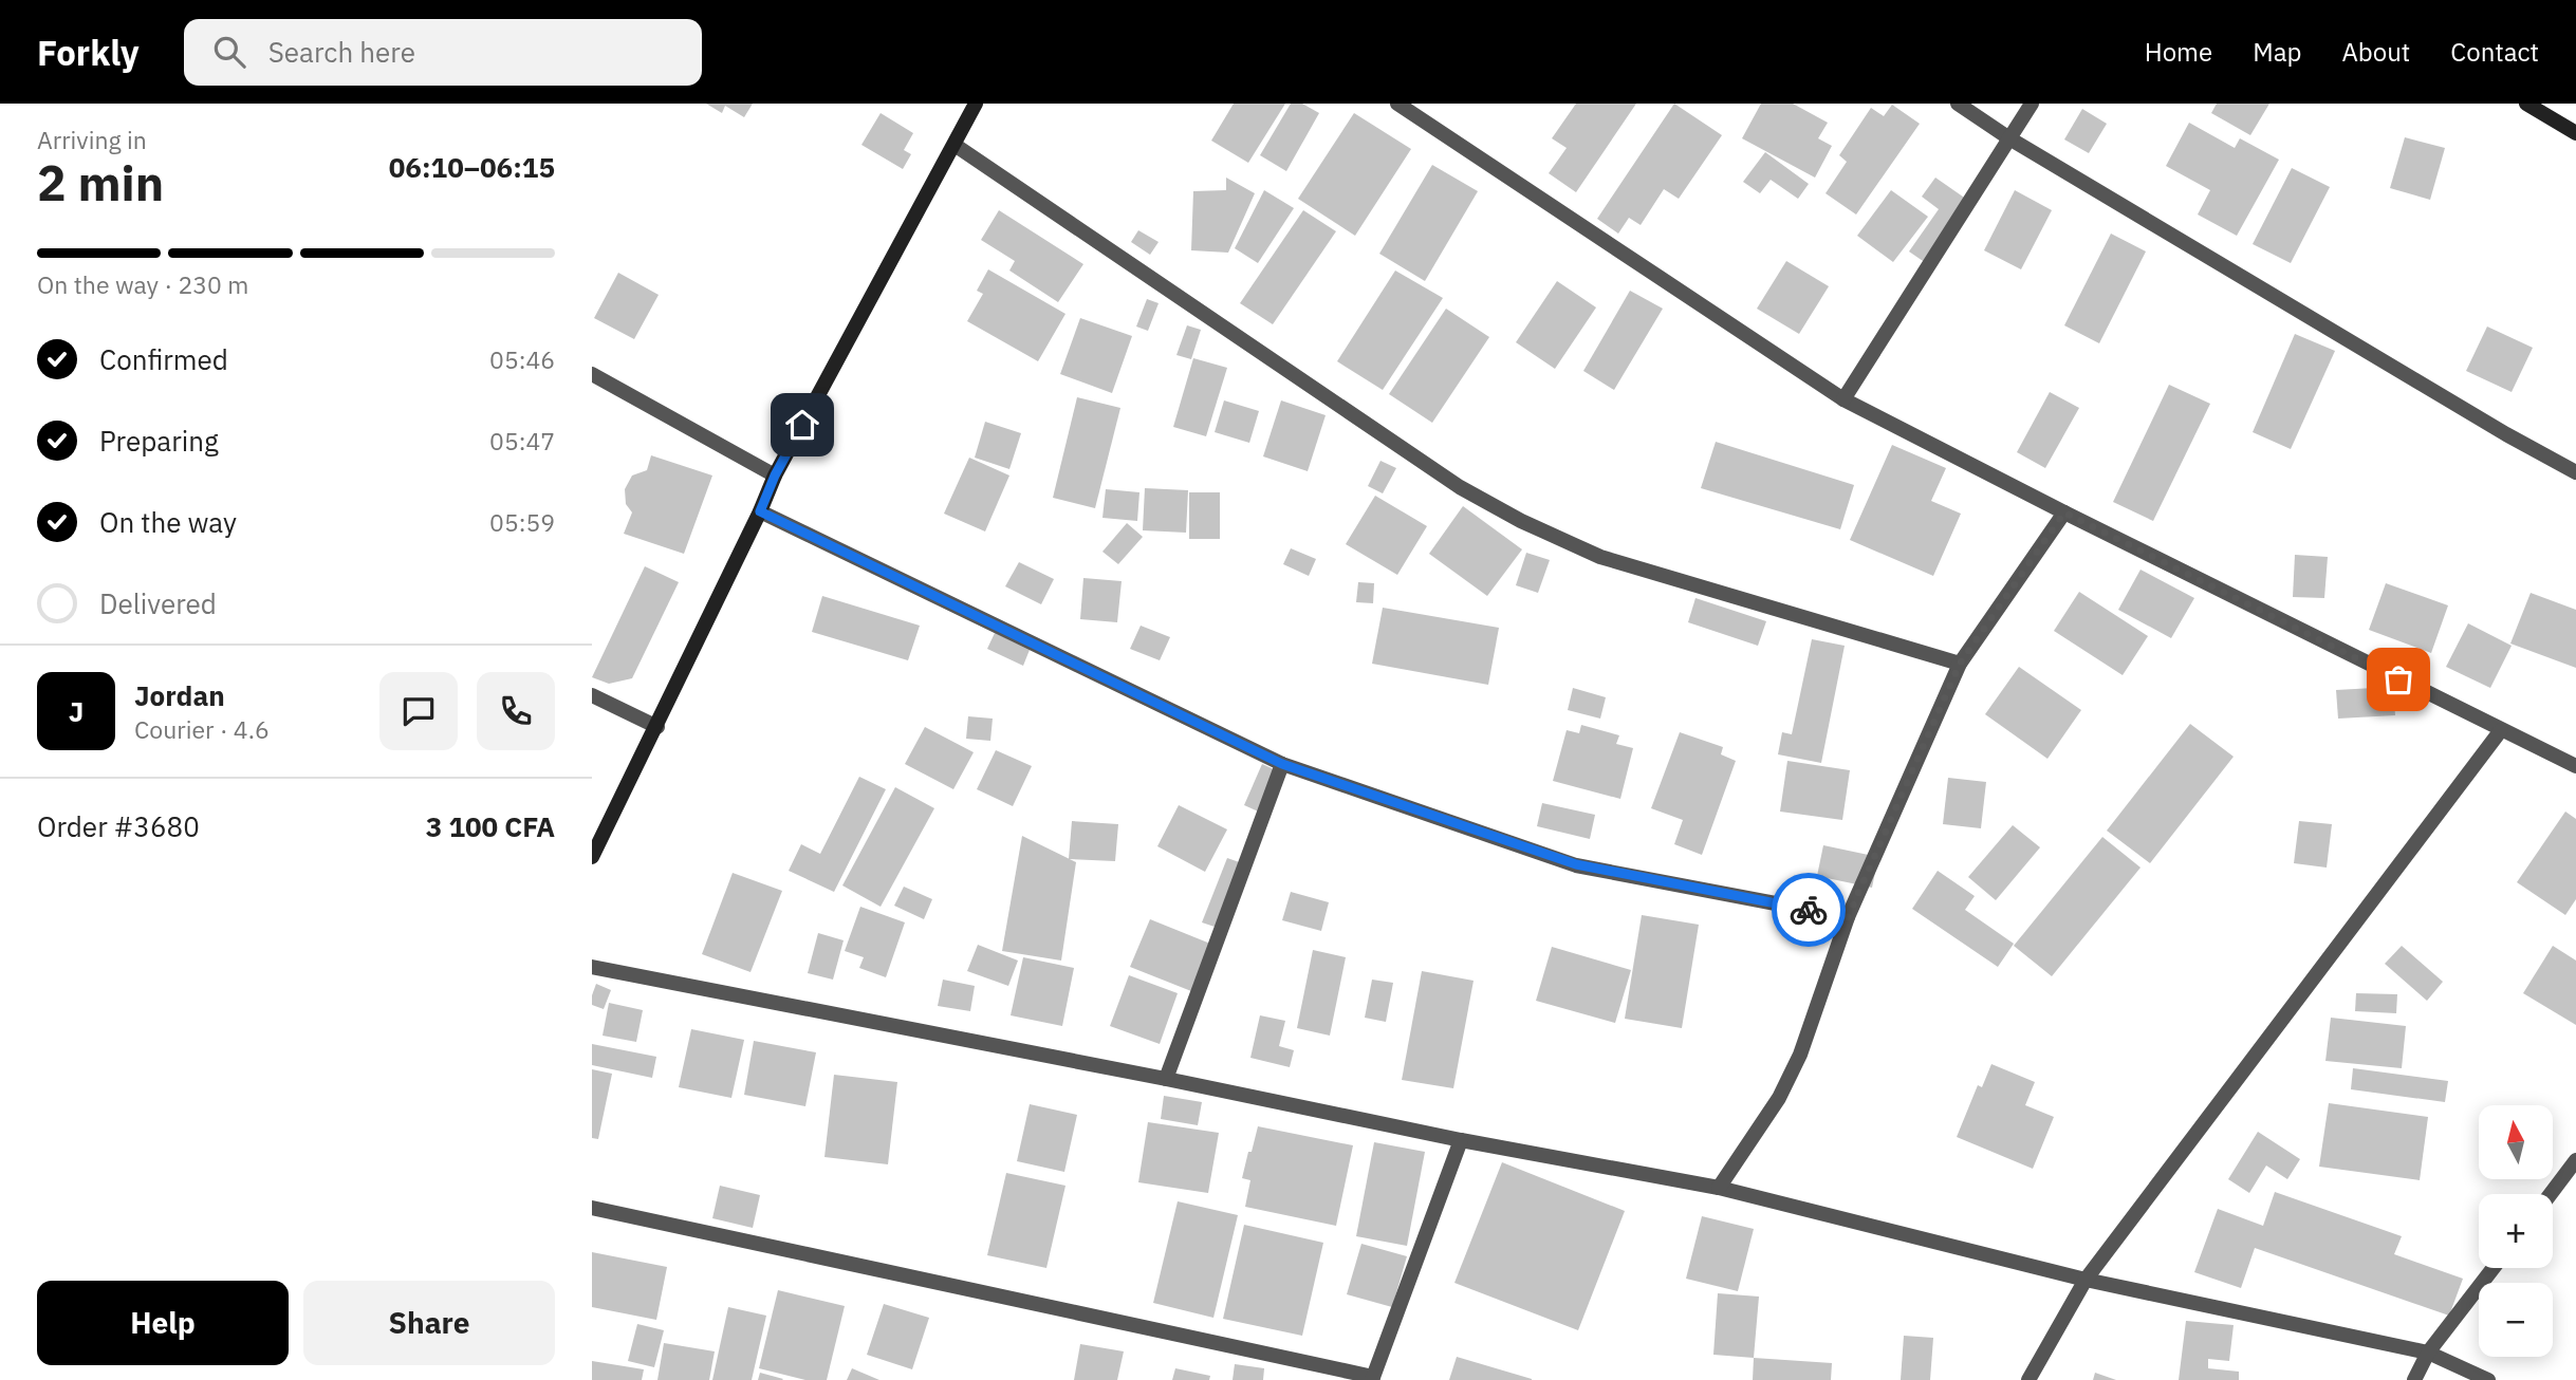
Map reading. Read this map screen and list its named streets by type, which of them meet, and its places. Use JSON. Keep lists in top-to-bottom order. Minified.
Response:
{"north":"top","page":{"header":"Forkly","search":"Search here","nav":["Home","Map","About","Contact"],"heading":["2 min","Arriving in","06:10–06:15"],"panel":["Jordan","Courier · 4.6","Order #3680","3 100 CFA"],"bar":"On the way · 230 m","list":[["Confirmed","05:46"],["Preparing","05:47"],["On the way","05:59"],"Delivered"],"round":"J","map_buttons":["+","−"],"buttons":["Help","Share"]}}
